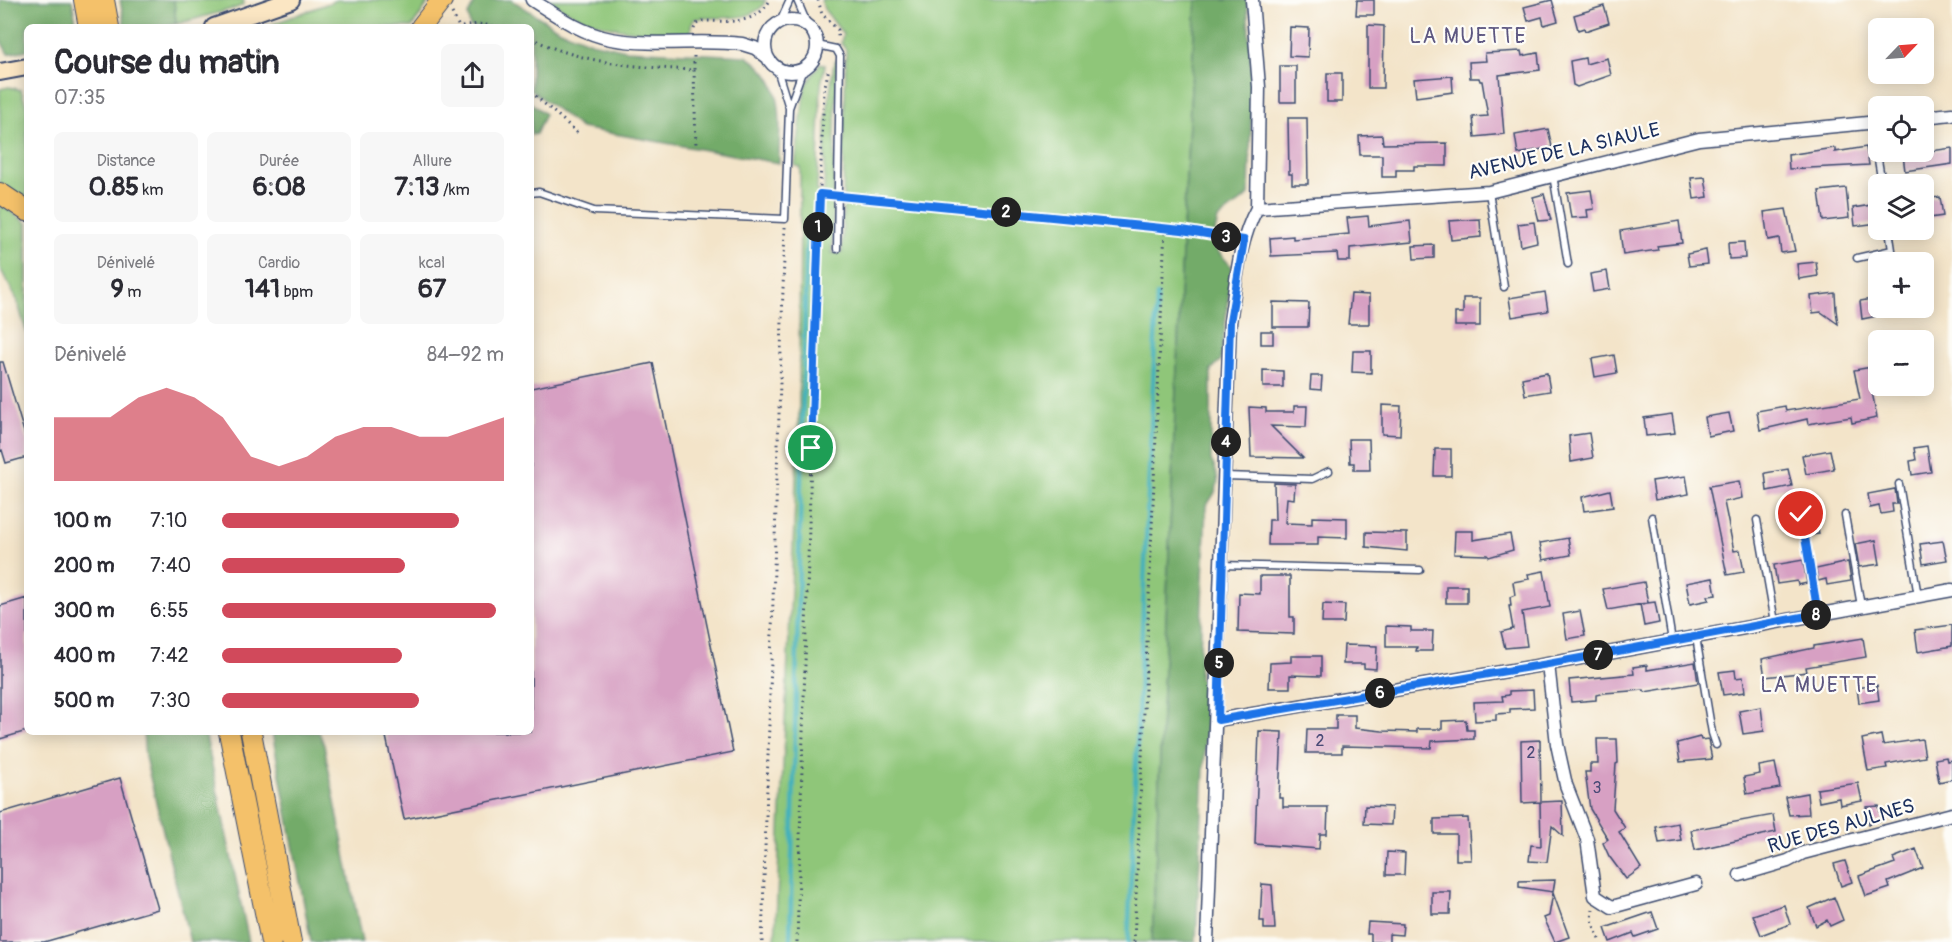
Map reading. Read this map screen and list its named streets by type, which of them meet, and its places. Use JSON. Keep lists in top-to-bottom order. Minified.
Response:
{"streets":{"street":["AVENUE DE LA SIAULE","RUE DES AULNES"]},"districts":["LA MUETTE","LA MUETTE"],"house_numbers":["2","2","3"],"north":"top right","page":{"map_buttons":["+","−"],"heading":["Course du matin","07:35"],"stats":[["Distance","0.85 km"],["Durée","6:08"],["Allure","7:13 /km"],["Dénivelé","9 m"],["Cardio","141 bpm"],["kcal","67"]],"pins":["2","1","3","4","8","7","5","6"],"chart":["Dénivelé","84–92 m"],"list":[{"name":"100 m","note":"7:10"},{"name":"200 m","note":"7:40"},{"name":"300 m","note":"6:55"},{"name":"400 m","note":"7:42"},{"name":"500 m","note":"7:30"}]}}
